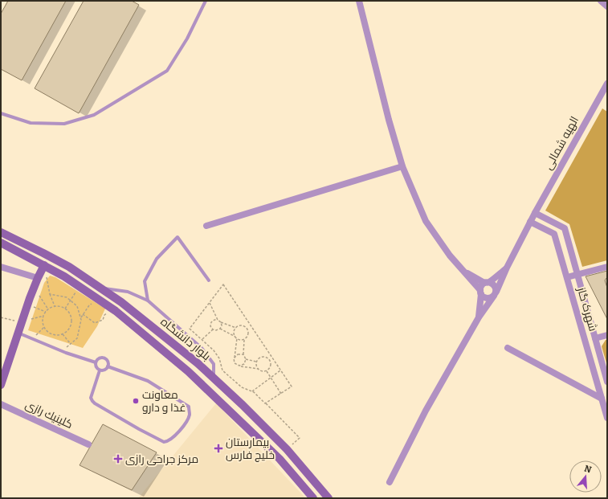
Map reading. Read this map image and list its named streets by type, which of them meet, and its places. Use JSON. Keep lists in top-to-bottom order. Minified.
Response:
{"streets":{"main road":["بلوار دانشگاه"],"street":["الهیه شمالی","شهرک گاز","كلينيك رازی"]},"crossings":[["الهیه شمالی","شهرک گاز"]],"places":{"other":["معاونت غذا و دارو"],"health":["بیمارستان خلیج فارس","مرکز جراحی رازی"]},"north":"top"}
